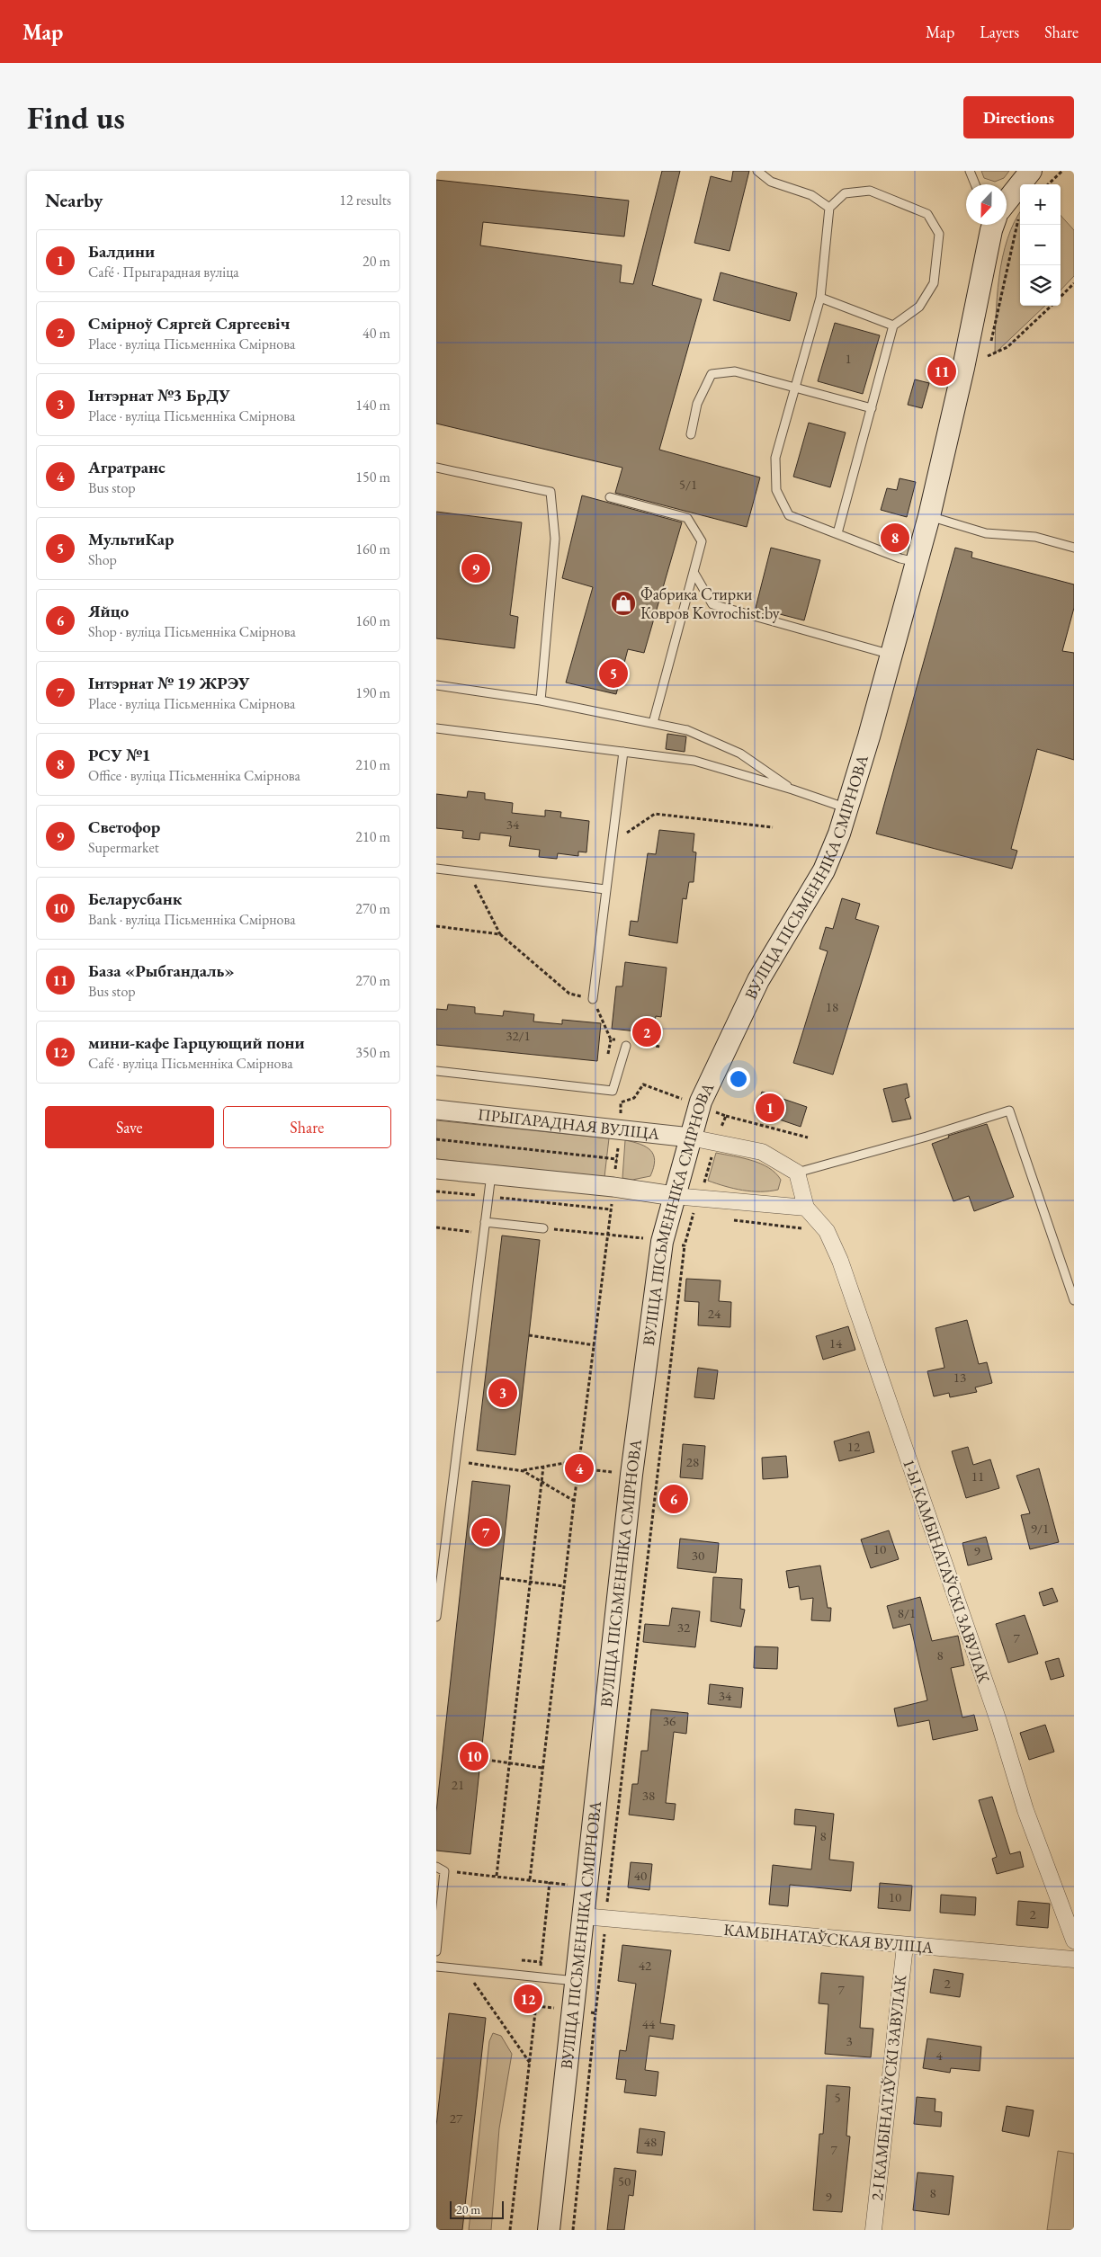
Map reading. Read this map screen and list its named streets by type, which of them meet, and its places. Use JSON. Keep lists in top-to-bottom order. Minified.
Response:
{"streets":{"main road":["ВУЛІЦА ПІСЬМЕННІКА СМІРНОВА"],"street":["ПРЫГАРАДНАЯ ВУЛІЦА","1-Ы КАМБІНАТАЎСКІ ЗАВУЛАК","КАМБІНАТАЎСКАЯ ВУЛІЦА","2-І КАМБІНАТАЎСКІ ЗАВУЛАК"]},"crossings":[["ВУЛІЦА ПІСЬМЕННІКА СМІРНОВА","ПРЫГАРАДНАЯ ВУЛІЦА"],["ВУЛІЦА ПІСЬМЕННІКА СМІРНОВА","КАМБІНАТАЎСКАЯ ВУЛІЦА"],["КАМБІНАТАЎСКАЯ ВУЛІЦА","2-І КАМБІНАТАЎСКІ ЗАВУЛАК"]],"places":{"shop":["Фабрика Стирки Ковров Kovrochist.by"]},"house_numbers":["1","5/1","34","18","32/1","24","14","13","12","28","11","9/1","10","9","30","8/1","32","7","8","34","36","21","38","8","40","10","2","42","2","7","44","3","4","5","27","48","7","50","8","9"],"scale_bar":"20 m","north":"bottom","page":{"header":"Map","nav":["Map","Layers","Share"],"buttons":["Directions",["Save","Share"]],"title":"Find us","heading":["Nearby","12 results"],"map_buttons":["+","−"],"list":[{"mark":"1","name":"Балдини","note":"Café · Прыгарадная вуліца","value":"20 m"},{"mark":"2","name":"Смірноў Сяргей Сяргеевіч","note":"Place · вуліца Пісьменніка Смірнова","value":"40 m"},{"mark":"3","name":"Інтэрнат №3 БрДУ","note":"Place · вуліца Пісьменніка Смірнова","value":"140 m"},{"mark":"4","name":"Агратранс","note":"Bus stop","value":"150 m"},{"mark":"5","name":"МультиКар","note":"Shop","value":"160 m"},{"mark":"6","name":"Яйцо","note":"Shop · вуліца Пісьменніка Смірнова","value":"160 m"},{"mark":"7","name":"Інтэрнат № 19 ЖРЭУ","note":"Place · вуліца Пісьменніка Смірнова","value":"190 m"},{"mark":"8","name":"РСУ №1","note":"Office · вуліца Пісьменніка Смірнова","value":"210 m"},{"mark":"9","name":"Светофор","note":"Supermarket","value":"210 m"},{"mark":"10","name":"Беларусбанк","note":"Bank · вуліца Пісьменніка Смірнова","value":"270 m"},{"mark":"11","name":"База «Рыбгандаль»","note":"Bus stop","value":"270 m"},{"mark":"12","name":"мини-кафе Гарцующий пони","note":"Café · вуліца Пісьменніка Смірнова","value":"350 m"}],"pins":["11","8","9","5","2","1","3","4","6","7","10","12"],"scale":"20 m"}}
